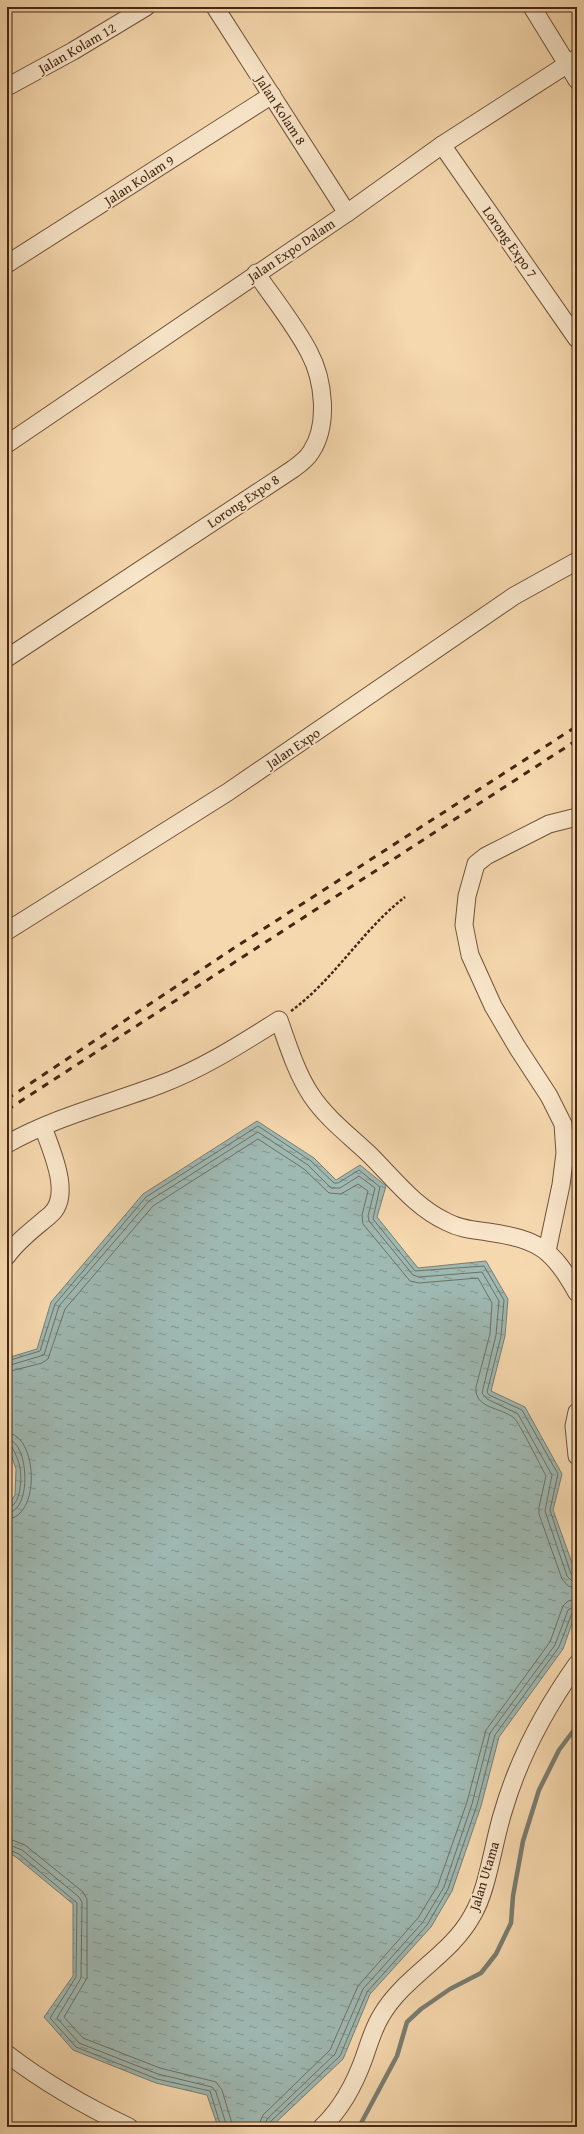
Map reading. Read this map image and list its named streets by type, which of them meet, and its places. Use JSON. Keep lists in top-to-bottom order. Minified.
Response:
{"streets":{"street":["Jalan Kolam 12","Jalan Kolam 8","Jalan Kolam 9","Lorong Expo 7","Jalan Expo Dalam","Lorong Expo 8","Jalan Expo","Jalan Utama"]},"crossings":[["Jalan Kolam 8","Jalan Kolam 9"],["Jalan Kolam 8","Jalan Expo Dalam"],["Lorong Expo 7","Jalan Expo Dalam"],["Jalan Expo Dalam","Lorong Expo 8"]]}
